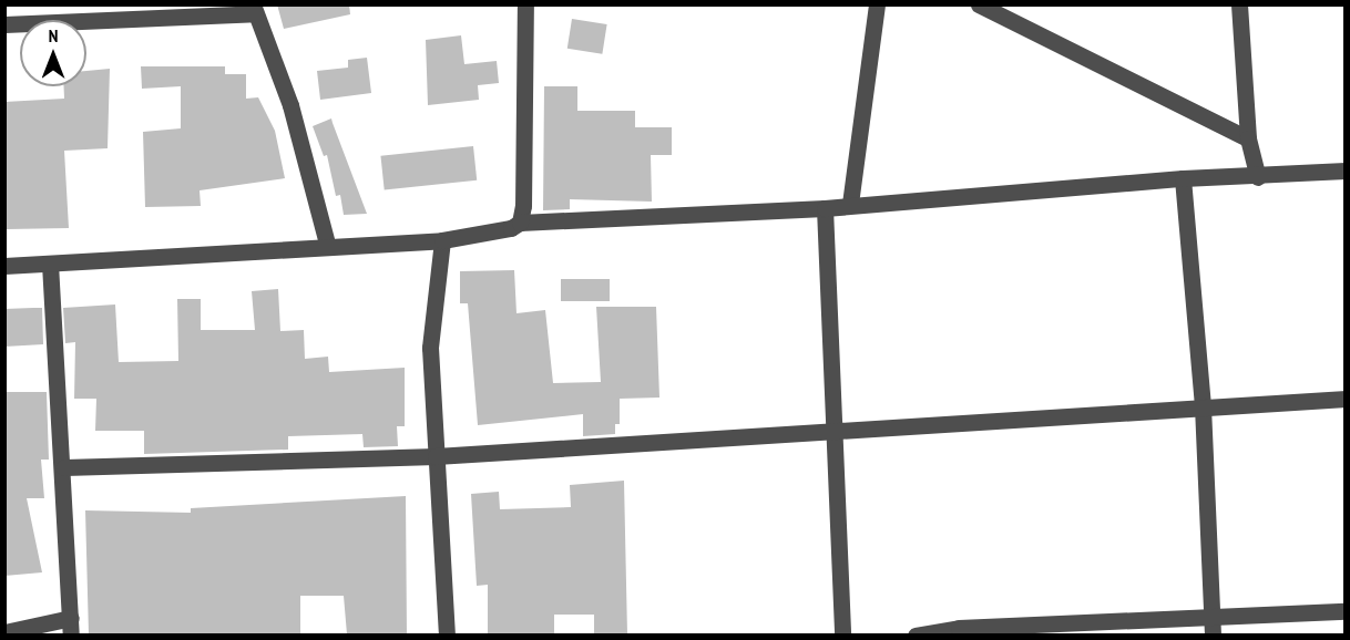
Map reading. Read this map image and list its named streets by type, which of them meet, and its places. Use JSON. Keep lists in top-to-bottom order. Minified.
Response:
{"north":"top"}
